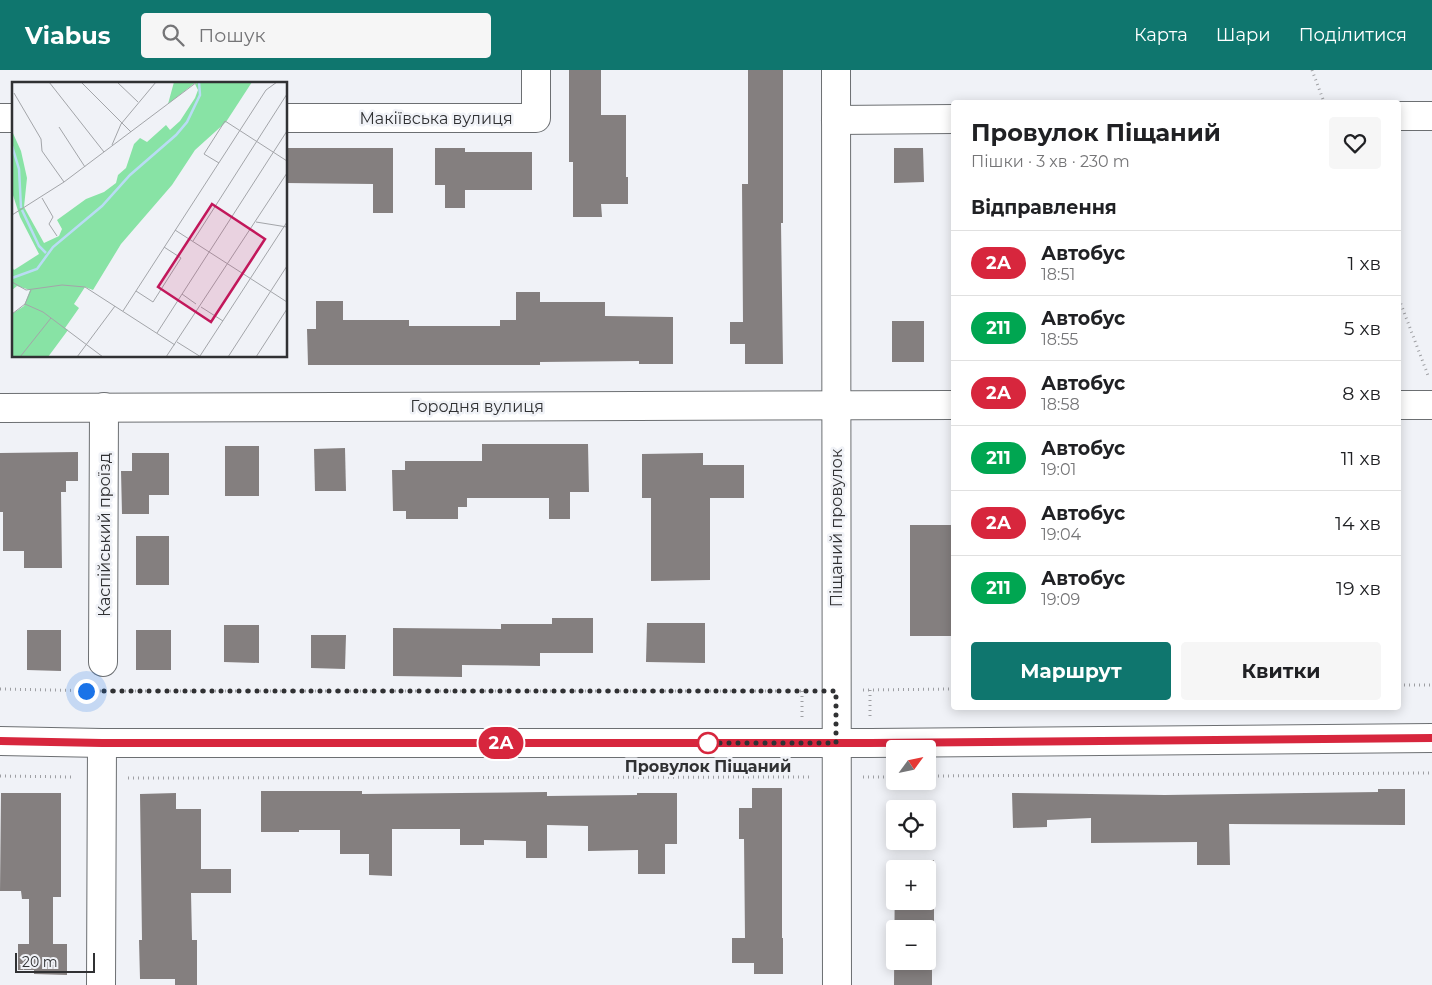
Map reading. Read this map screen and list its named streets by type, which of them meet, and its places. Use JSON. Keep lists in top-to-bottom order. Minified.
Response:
{"streets":{"street":["Макіївська вулиця","Городня вулиця","Піщаний провулок","Каспійський проїзд"]},"crossings":[["Городня вулиця","Піщаний провулок"],["Городня вулиця","Каспійський проїзд"]],"places":["Провулок Піщаний"],"lines":["bus line 2А"],"scale_bar":"20 m","north":"top right","page":{"header":"Viabus","search":"Пошук","nav":["Карта","Шари","Поділитися"],"on_map":"2А","heading":[["Провулок Піщаний","Пішки · 3 хв · 230 m"],"Відправлення"],"list":[{"mark":"2А","name":"Автобус","note":"18:51","value":"1 хв"},{"mark":"211","name":"Автобус","note":"18:55","value":"5 хв"},{"mark":"2А","name":"Автобус","note":"18:58","value":"8 хв"},{"mark":"211","name":"Автобус","note":"19:01","value":"11 хв"},{"mark":"2А","name":"Автобус","note":"19:04","value":"14 хв"},{"mark":"211","name":"Автобус","note":"19:09","value":"19 хв"}],"buttons":["Маршрут","Квитки"],"map_buttons":["+","−"],"scale":"20 m"}}
